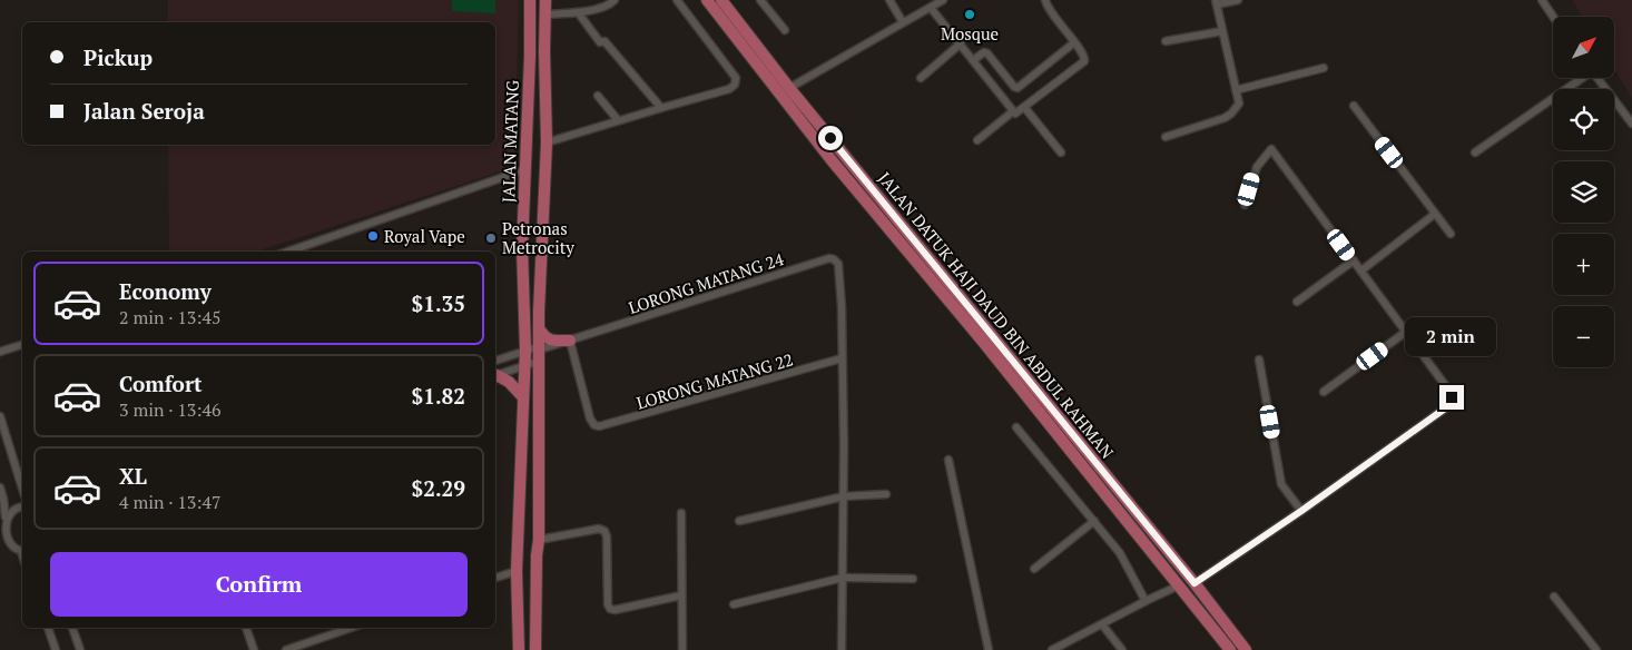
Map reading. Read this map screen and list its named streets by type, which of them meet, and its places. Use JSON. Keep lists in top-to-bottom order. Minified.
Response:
{"streets":{"main road":["JALAN MATANG","JALAN DATUK HAJI DAUD BIN ABDUL RAHMAN"],"street":["LORONG MATANG 24","LORONG MATANG 22"]},"crossings":[["JALAN MATANG","LORONG MATANG 24"],["LORONG MATANG 24","LORONG MATANG 22"]],"places":["Mosque","Royal Vape","Petronas Metrocity"],"north":"top right","page":{"map_buttons":["+","−"],"banner":["Pickup","Jalan Seroja"],"list":[{"name":"Economy","note":"2 min · 13:45","value":"$1.35"},{"name":"Comfort","note":"3 min · 13:46","value":"$1.82"},{"name":"XL","note":"4 min · 13:47","value":"$2.29"}],"bubble":"2 min","buttons":"Confirm"}}
